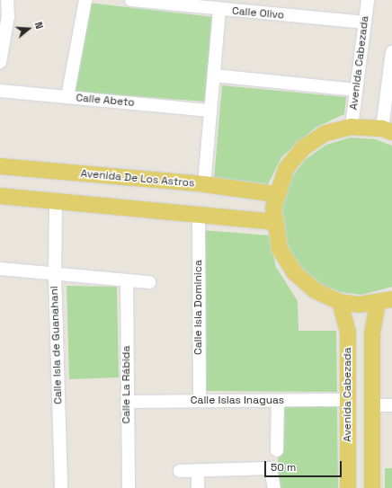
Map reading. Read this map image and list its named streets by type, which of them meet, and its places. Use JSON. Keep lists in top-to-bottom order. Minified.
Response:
{"streets":{"main road":["Avenida Cabezada","Avenida De Los Astros"],"street":["Calle Olivo","Calle Abeto","Calle Isla Dominica","Calle Isla de Guanahani","Calle La Rábida","Calle Islas Inaguas"]},"crossings":[["Calle Olivo","Avenida Cabezada"],["Avenida Cabezada","Calle Islas Inaguas"],["Calle Isla Dominica","Calle Islas Inaguas"],["Calle La Rábida","Calle Islas Inaguas"]],"scale_bar":"50 m","north":"right"}
